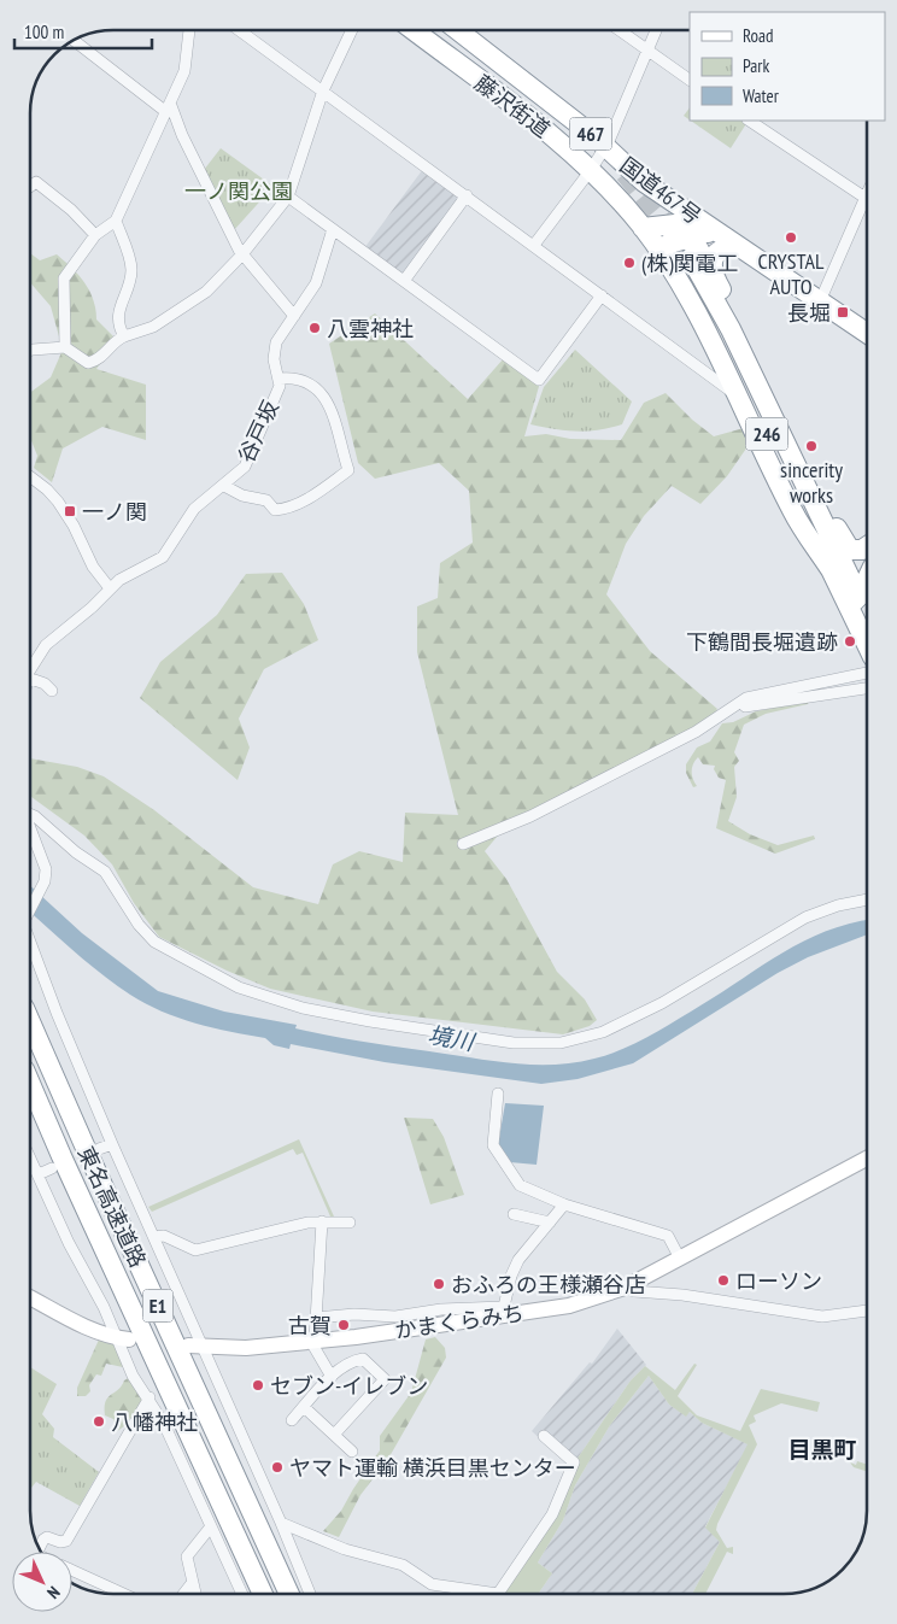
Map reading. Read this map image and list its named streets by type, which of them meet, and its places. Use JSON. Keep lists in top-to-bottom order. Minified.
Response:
{"streets":{"highway":["藤沢街道","467","国道467号","246","東名高速道路","E1"],"main road":["かまくらみち"],"street":["谷戸坂"]},"crossings":[["藤沢街道","国道467号"],["藤沢街道","246"]],"districts":["目黒町"],"water":["境川"],"parks":["一ノ関公園"],"places":{"other":["CRYSTAL AUTO","(株)関電工","八雲神社","sincerity works","下鶴間長堀遺跡","ローソン","おふろの王様瀬谷店","古賀","セブン-イレブン","八幡神社","ヤマト運輸 横浜目黒センター"],"transit":["長堀","一ノ関"]},"legend":["Road","Park","Water"],"scale_bar":"100 m","north":"bottom right"}
